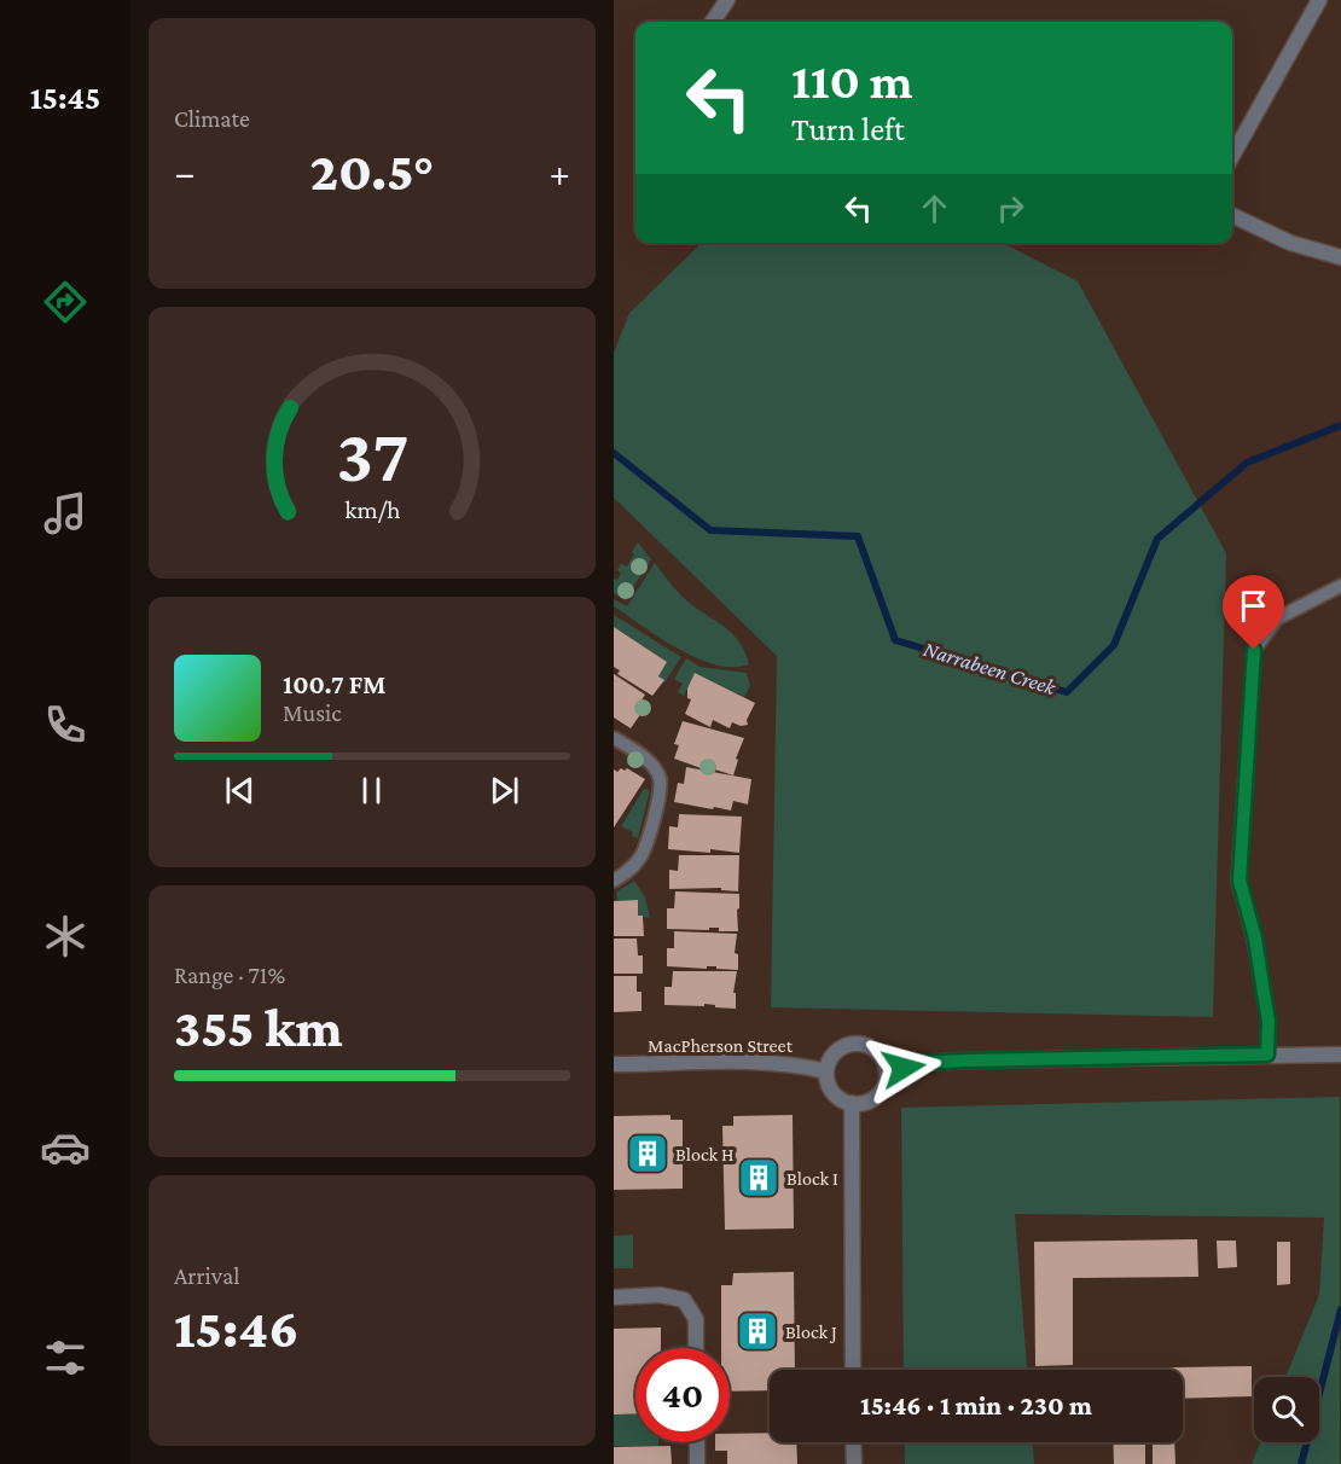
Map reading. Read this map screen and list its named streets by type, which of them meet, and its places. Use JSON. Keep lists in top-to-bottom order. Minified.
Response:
{"streets":{"street":["MacPherson Street"]},"water":["Narrabeen Creek"],"places":{"building":["Block H","Block I","Block J"]},"page":{"tabs":"15:45","tile":["Climate",["Range · 71%","355 km"],["Arrival","15:46"]],"turn":["110 m","Turn left"],"heat":["−","20.5°","+"],"song":["100.7 FM","Music"],"limit":"40","trip":"15:46 · 1 min · 230 m","gauge":["37","km/h"]}}
